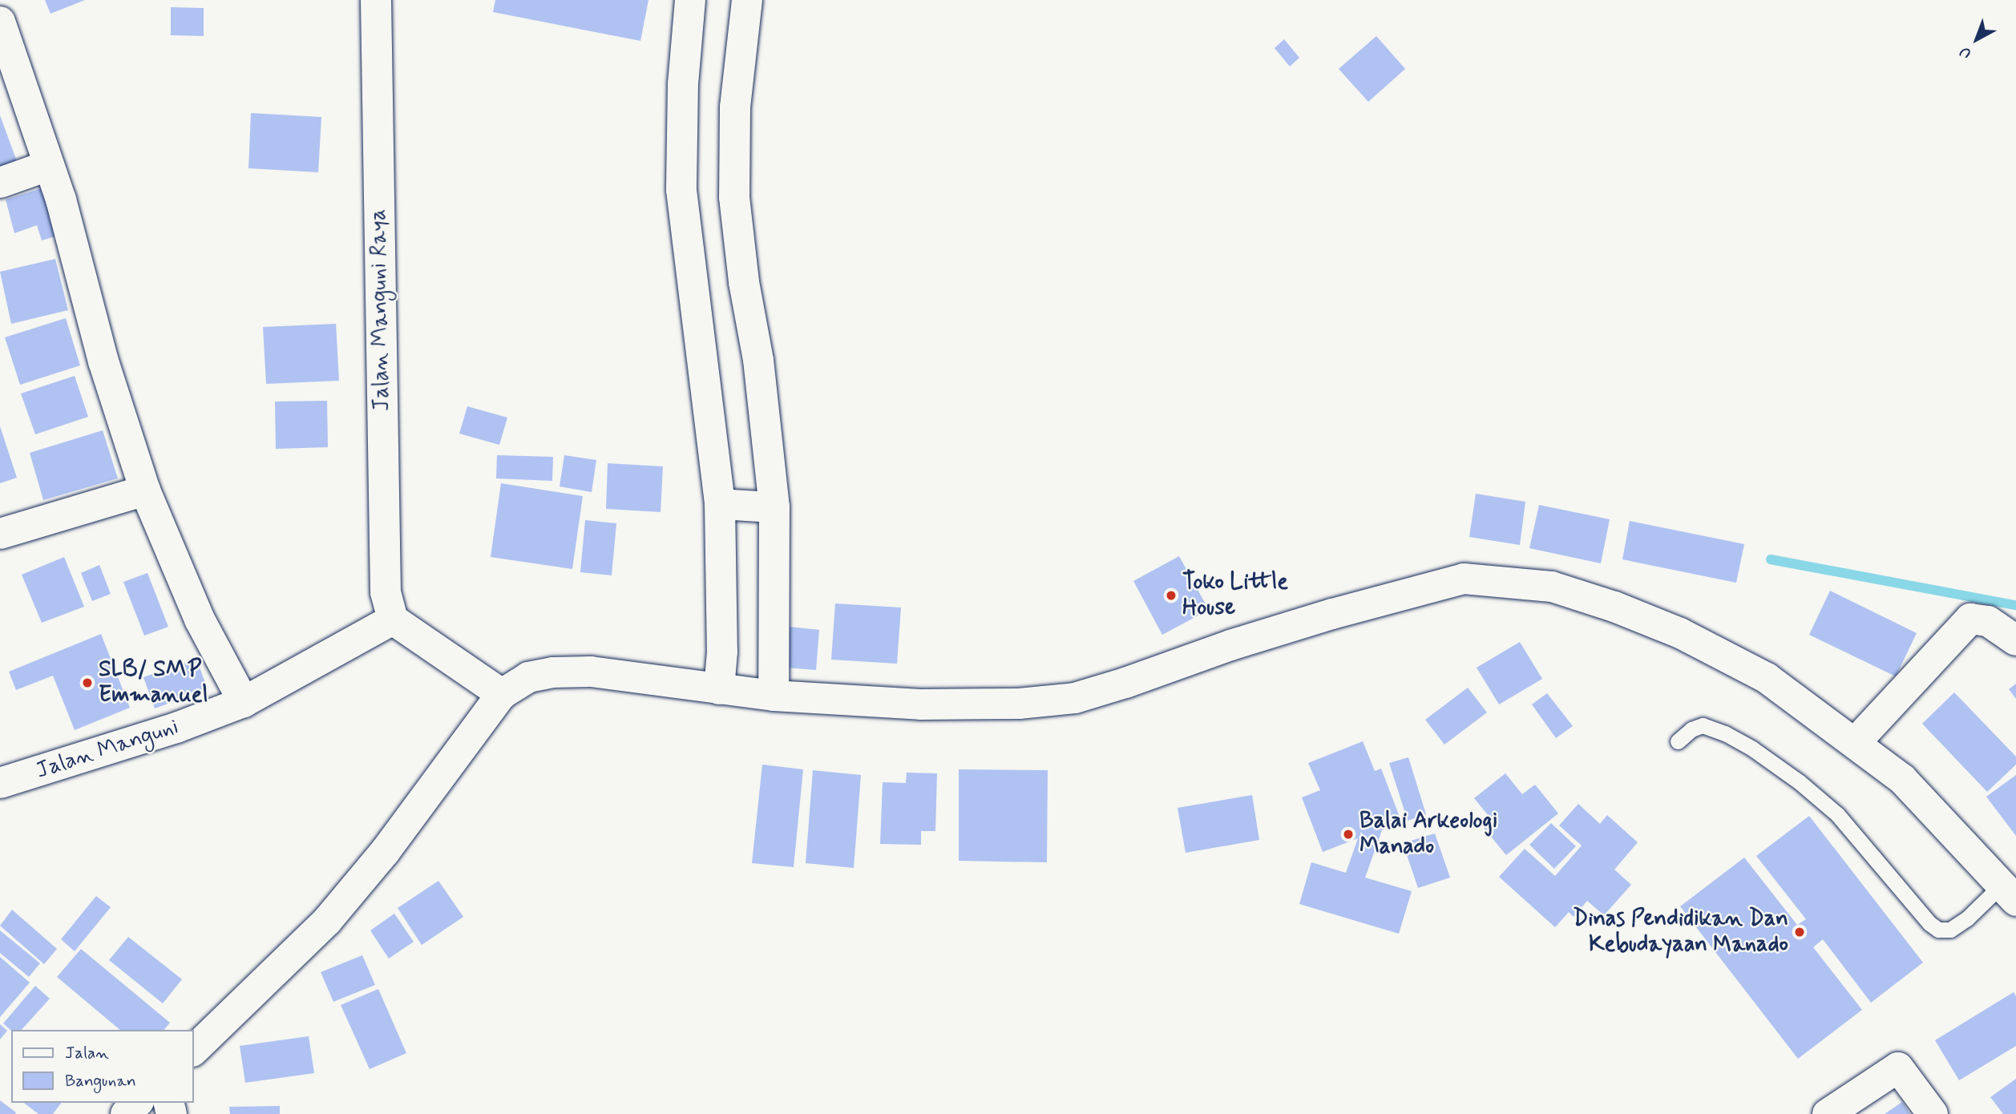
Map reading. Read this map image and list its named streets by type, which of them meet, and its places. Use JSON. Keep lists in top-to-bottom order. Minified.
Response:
{"streets":{"street":["Jalan Manguni Raya","Jalan Manguni"]},"crossings":[["Jalan Manguni Raya","Jalan Manguni"]],"places":["Toko Little House","SLB/ SMP Emmanuel","Balai Arkeologi Manado","Dinas Pendidikan Dan Kebudayaan Manado"],"legend":["Jalan","Bangunan"],"north":"bottom left"}
